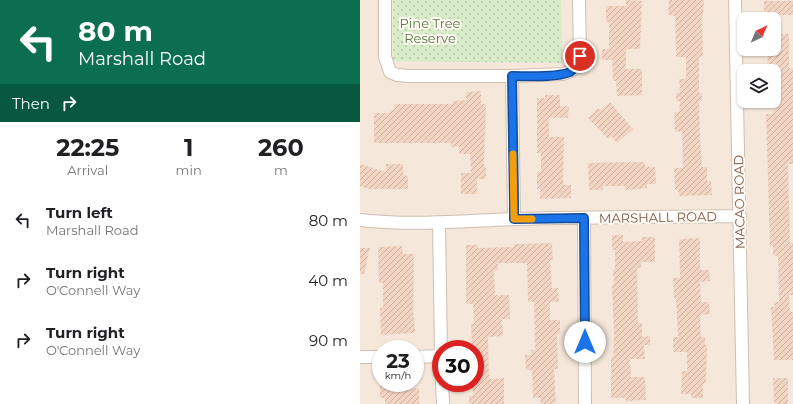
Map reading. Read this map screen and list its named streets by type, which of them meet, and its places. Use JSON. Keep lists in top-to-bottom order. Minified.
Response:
{"streets":{"street":["MACAO ROAD","MARSHALL ROAD"]},"crossings":[["MACAO ROAD","MARSHALL ROAD"]],"parks":["Pine Tree Reserve"],"north":"top right","page":{"turn":["80 m","Marshall Road"],"then":"Then","eta":["22:25","Arrival","1","min","260","m"],"list":[{"name":"Turn left","note":"Marshall Road","value":"80 m"},{"name":"Turn right","note":"O'Connell Way","value":"40 m"},{"name":"Turn right","note":"O'Connell Way","value":"90 m"}],"speed":"23 km/h","limit":"30"}}
